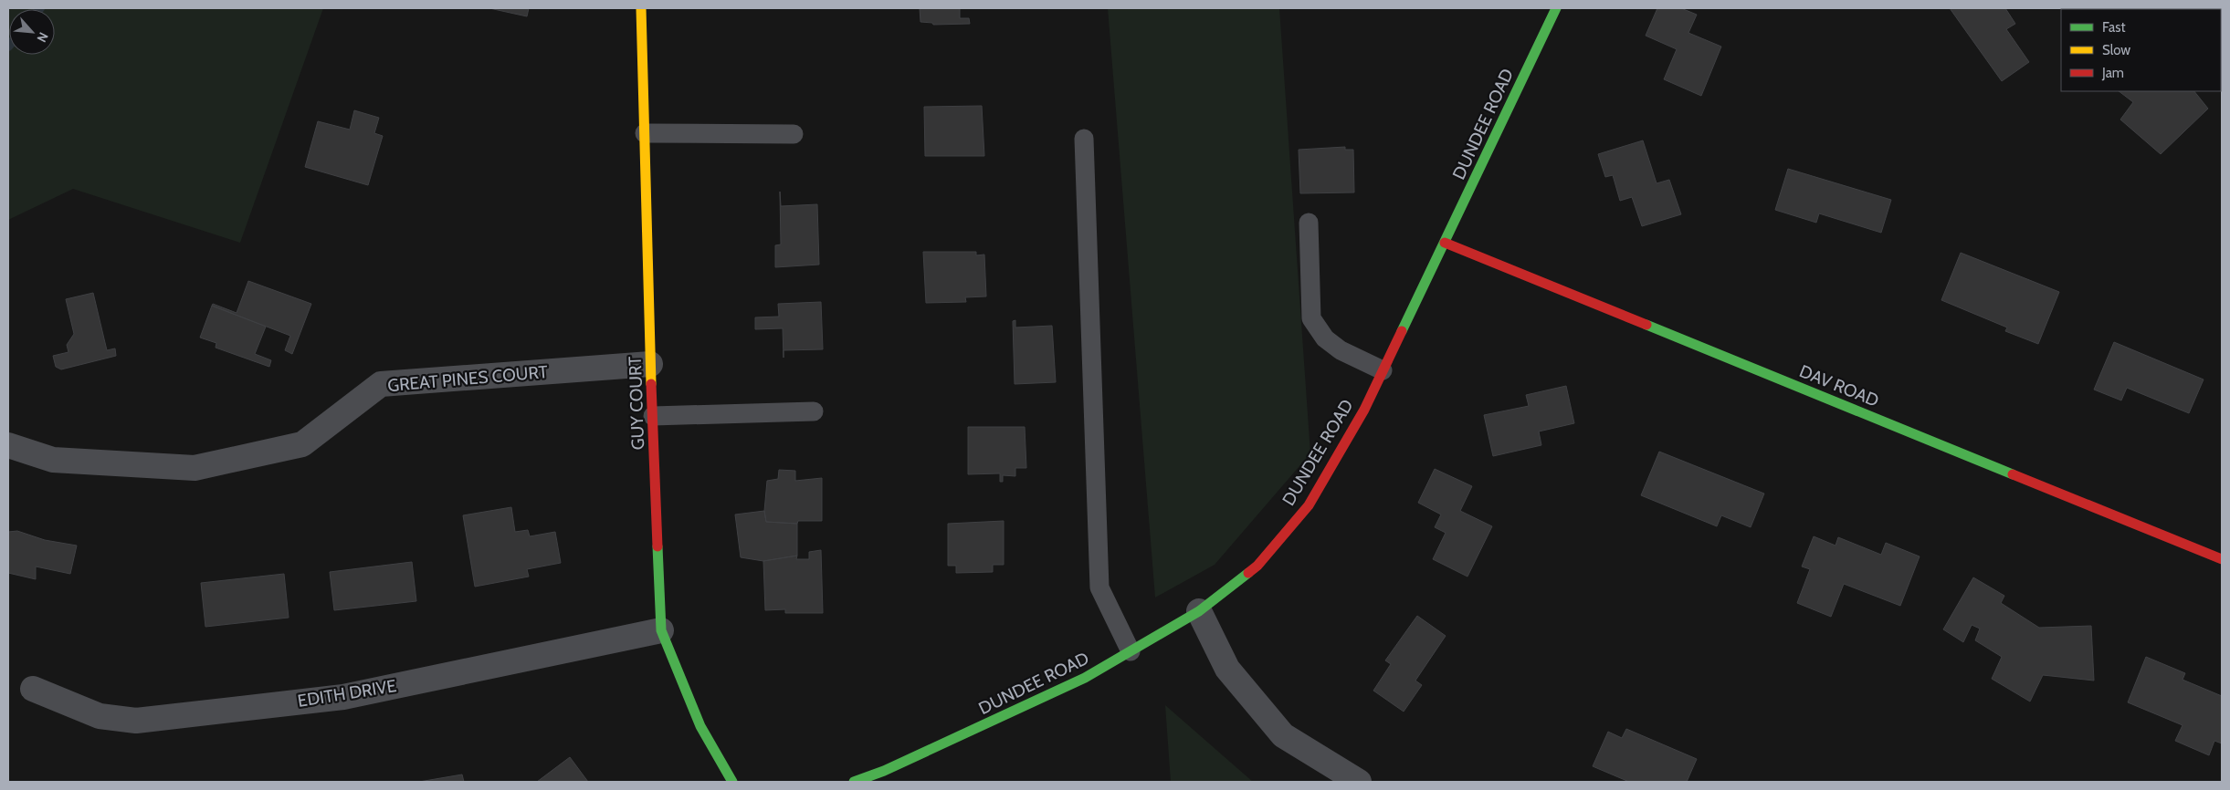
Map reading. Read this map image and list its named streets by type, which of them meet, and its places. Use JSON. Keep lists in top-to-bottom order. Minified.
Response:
{"streets":{"street":["DUNDEE ROAD","GREAT PINES COURT","DAV ROAD","GUY COURT","EDITH DRIVE"]},"crossings":[["DUNDEE ROAD","DAV ROAD"],["GREAT PINES COURT","GUY COURT"],["GUY COURT","EDITH DRIVE"]],"legend":["Fast","Slow","Jam"],"north":"bottom right"}
